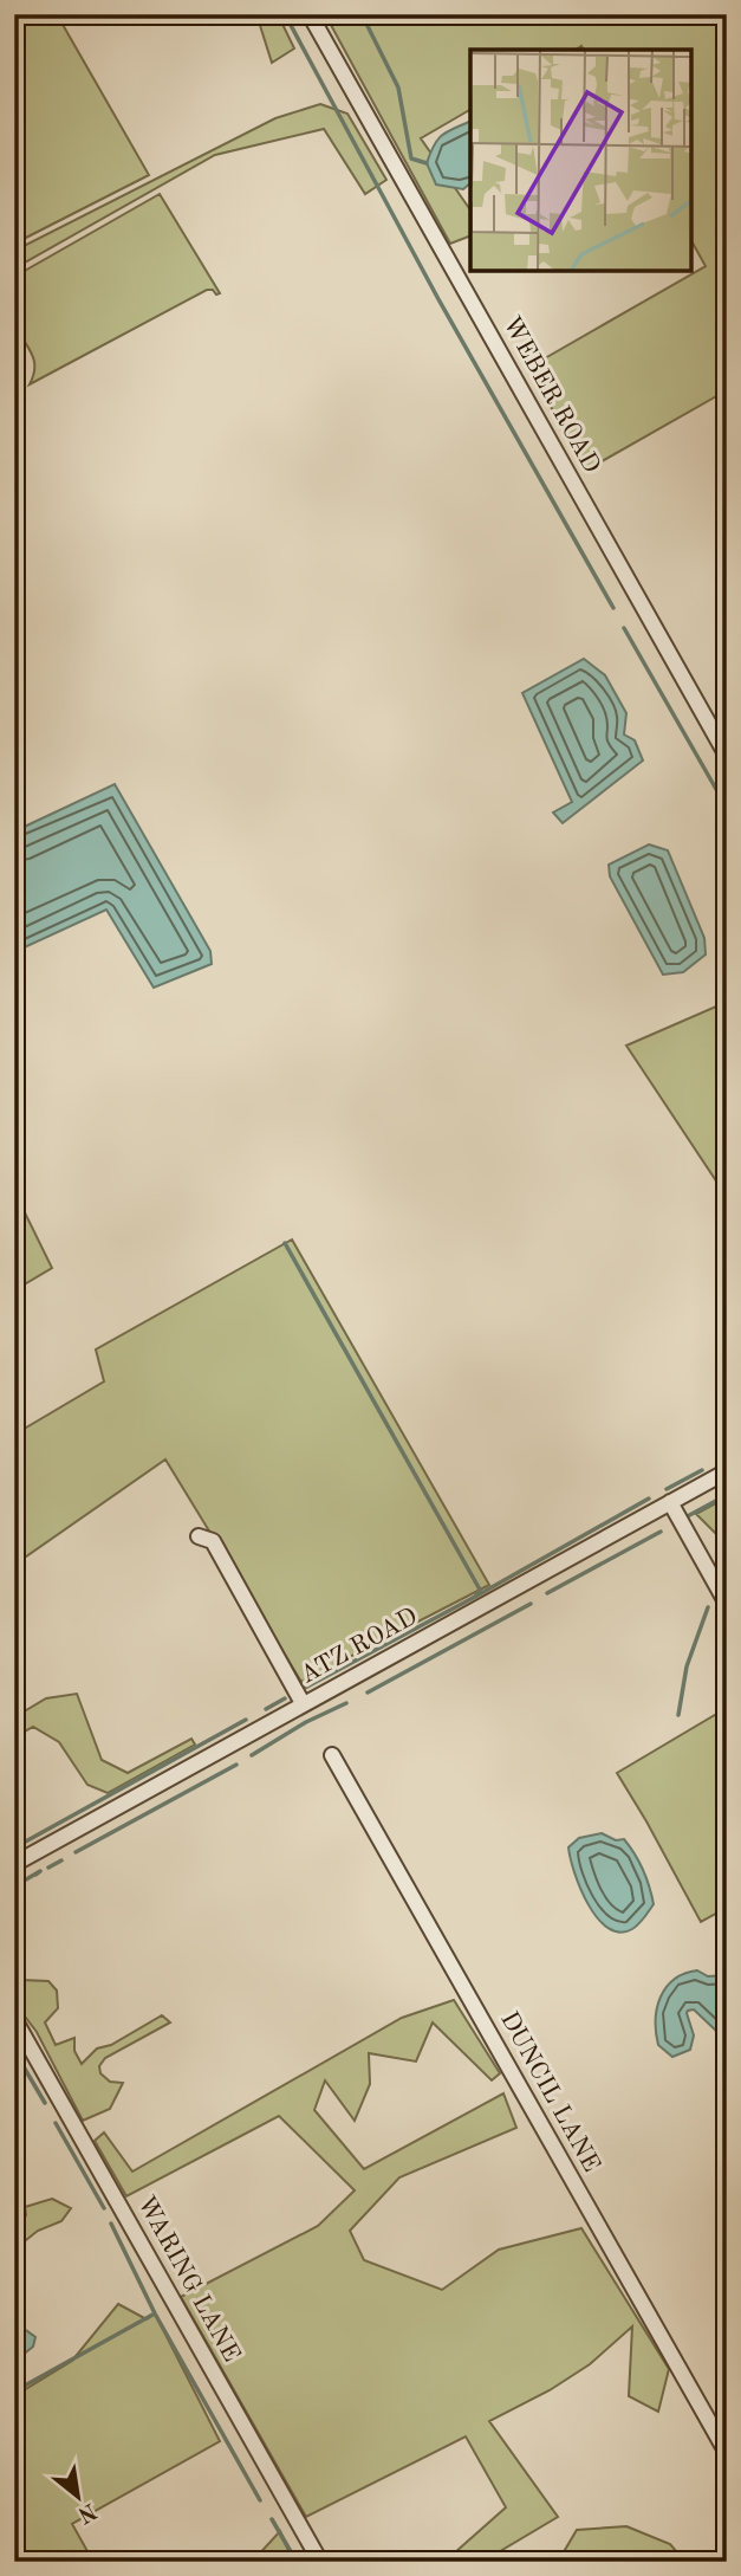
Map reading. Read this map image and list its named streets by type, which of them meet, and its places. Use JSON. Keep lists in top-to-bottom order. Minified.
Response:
{"streets":{"street":["WEBER ROAD","ATZ ROAD","DUNCIL LANE","WARING LANE"]},"north":"bottom right"}
